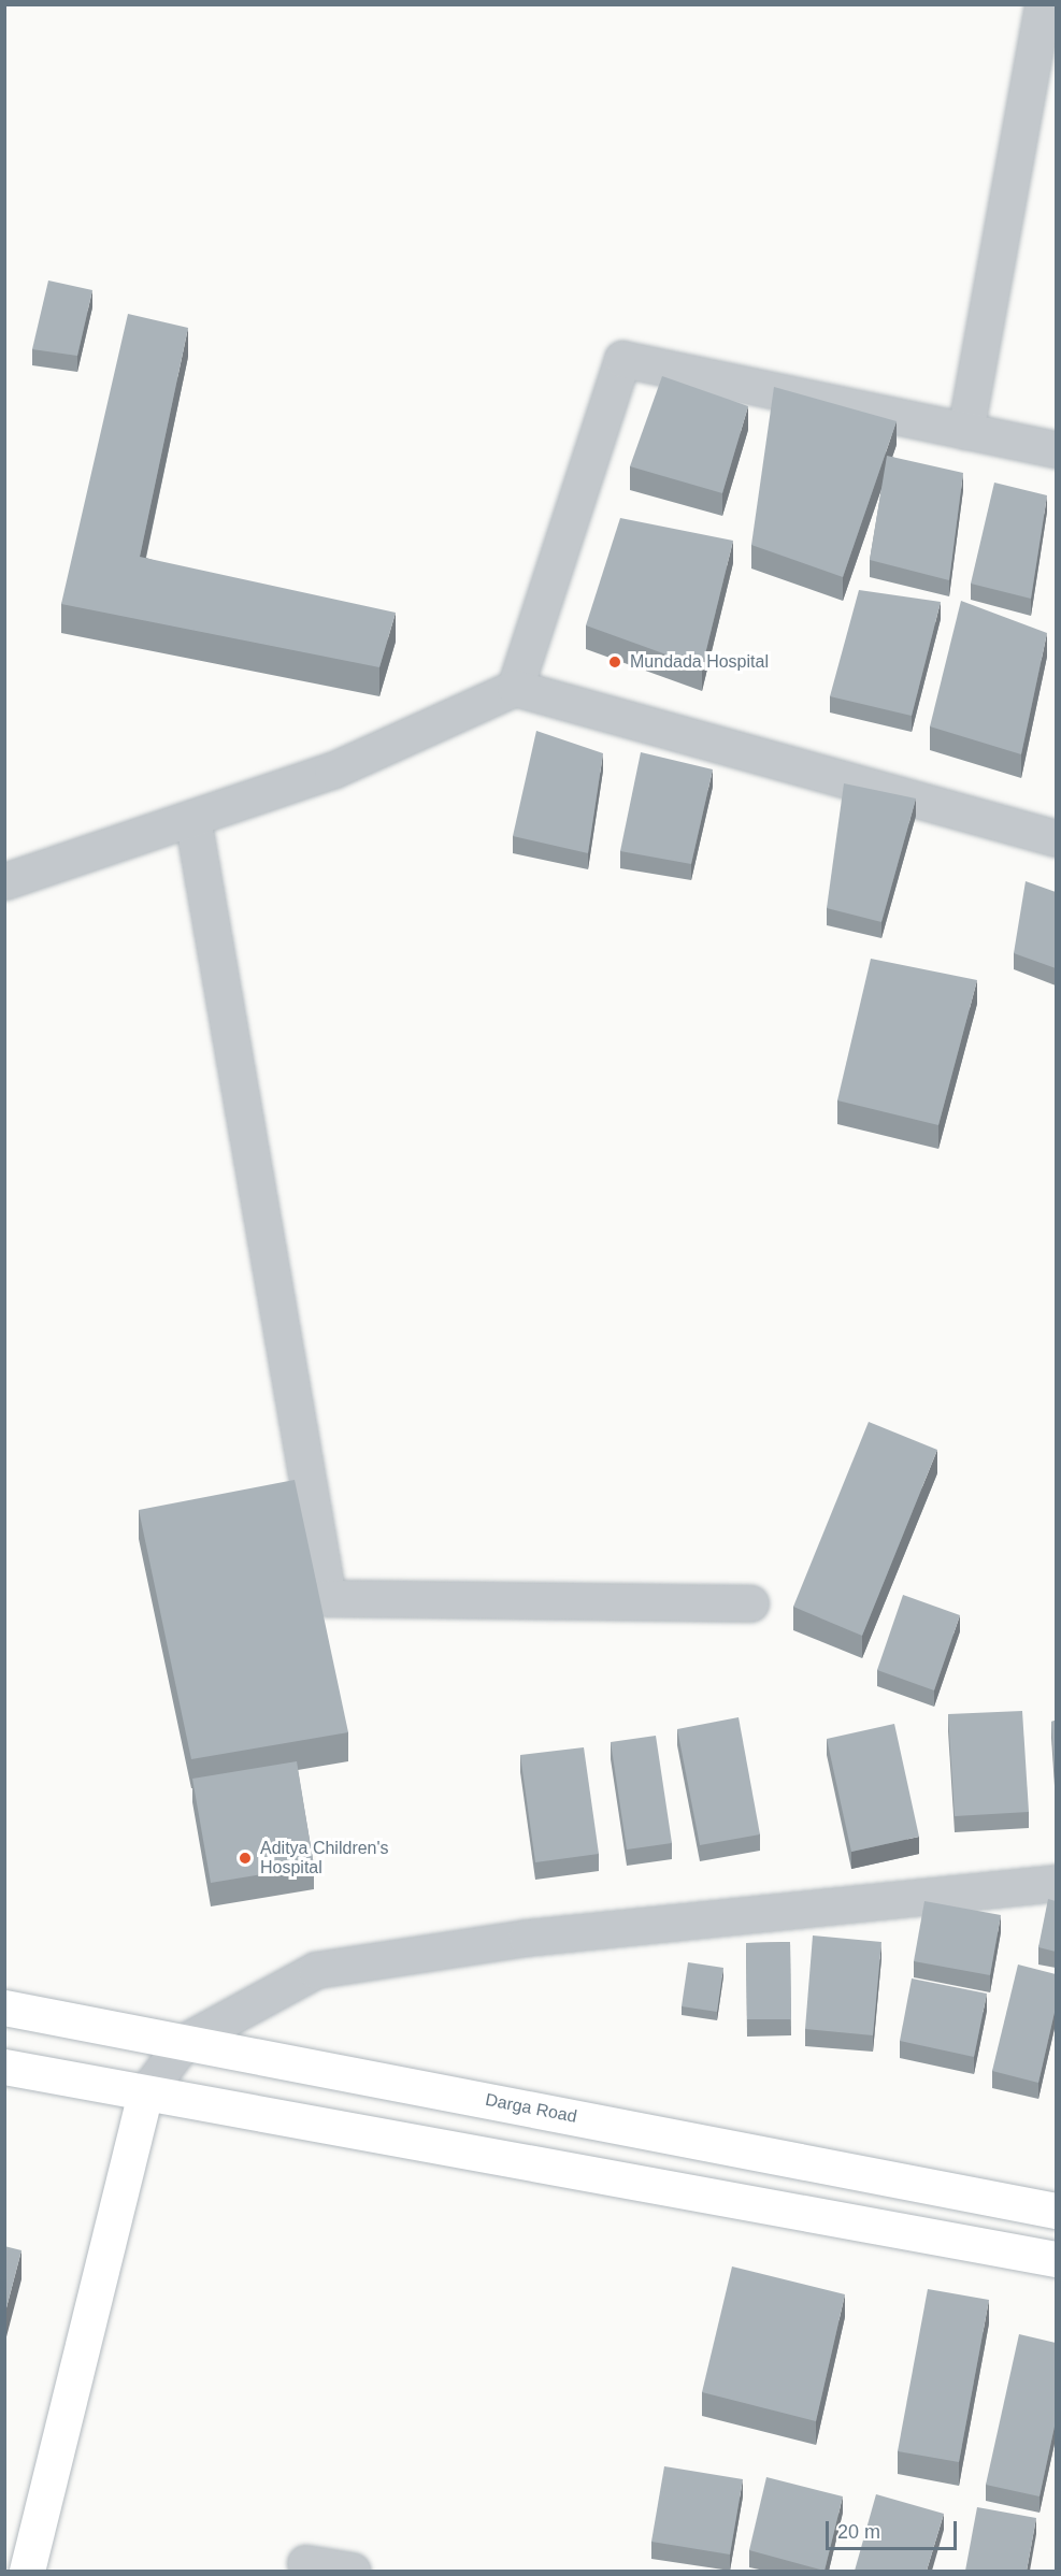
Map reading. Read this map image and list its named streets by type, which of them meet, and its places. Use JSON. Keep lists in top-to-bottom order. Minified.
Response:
{"streets":{"main road":["Darga Road"]},"places":["Mundada Hospital","Aditya Children's Hospital"],"scale_bar":"20 m"}
